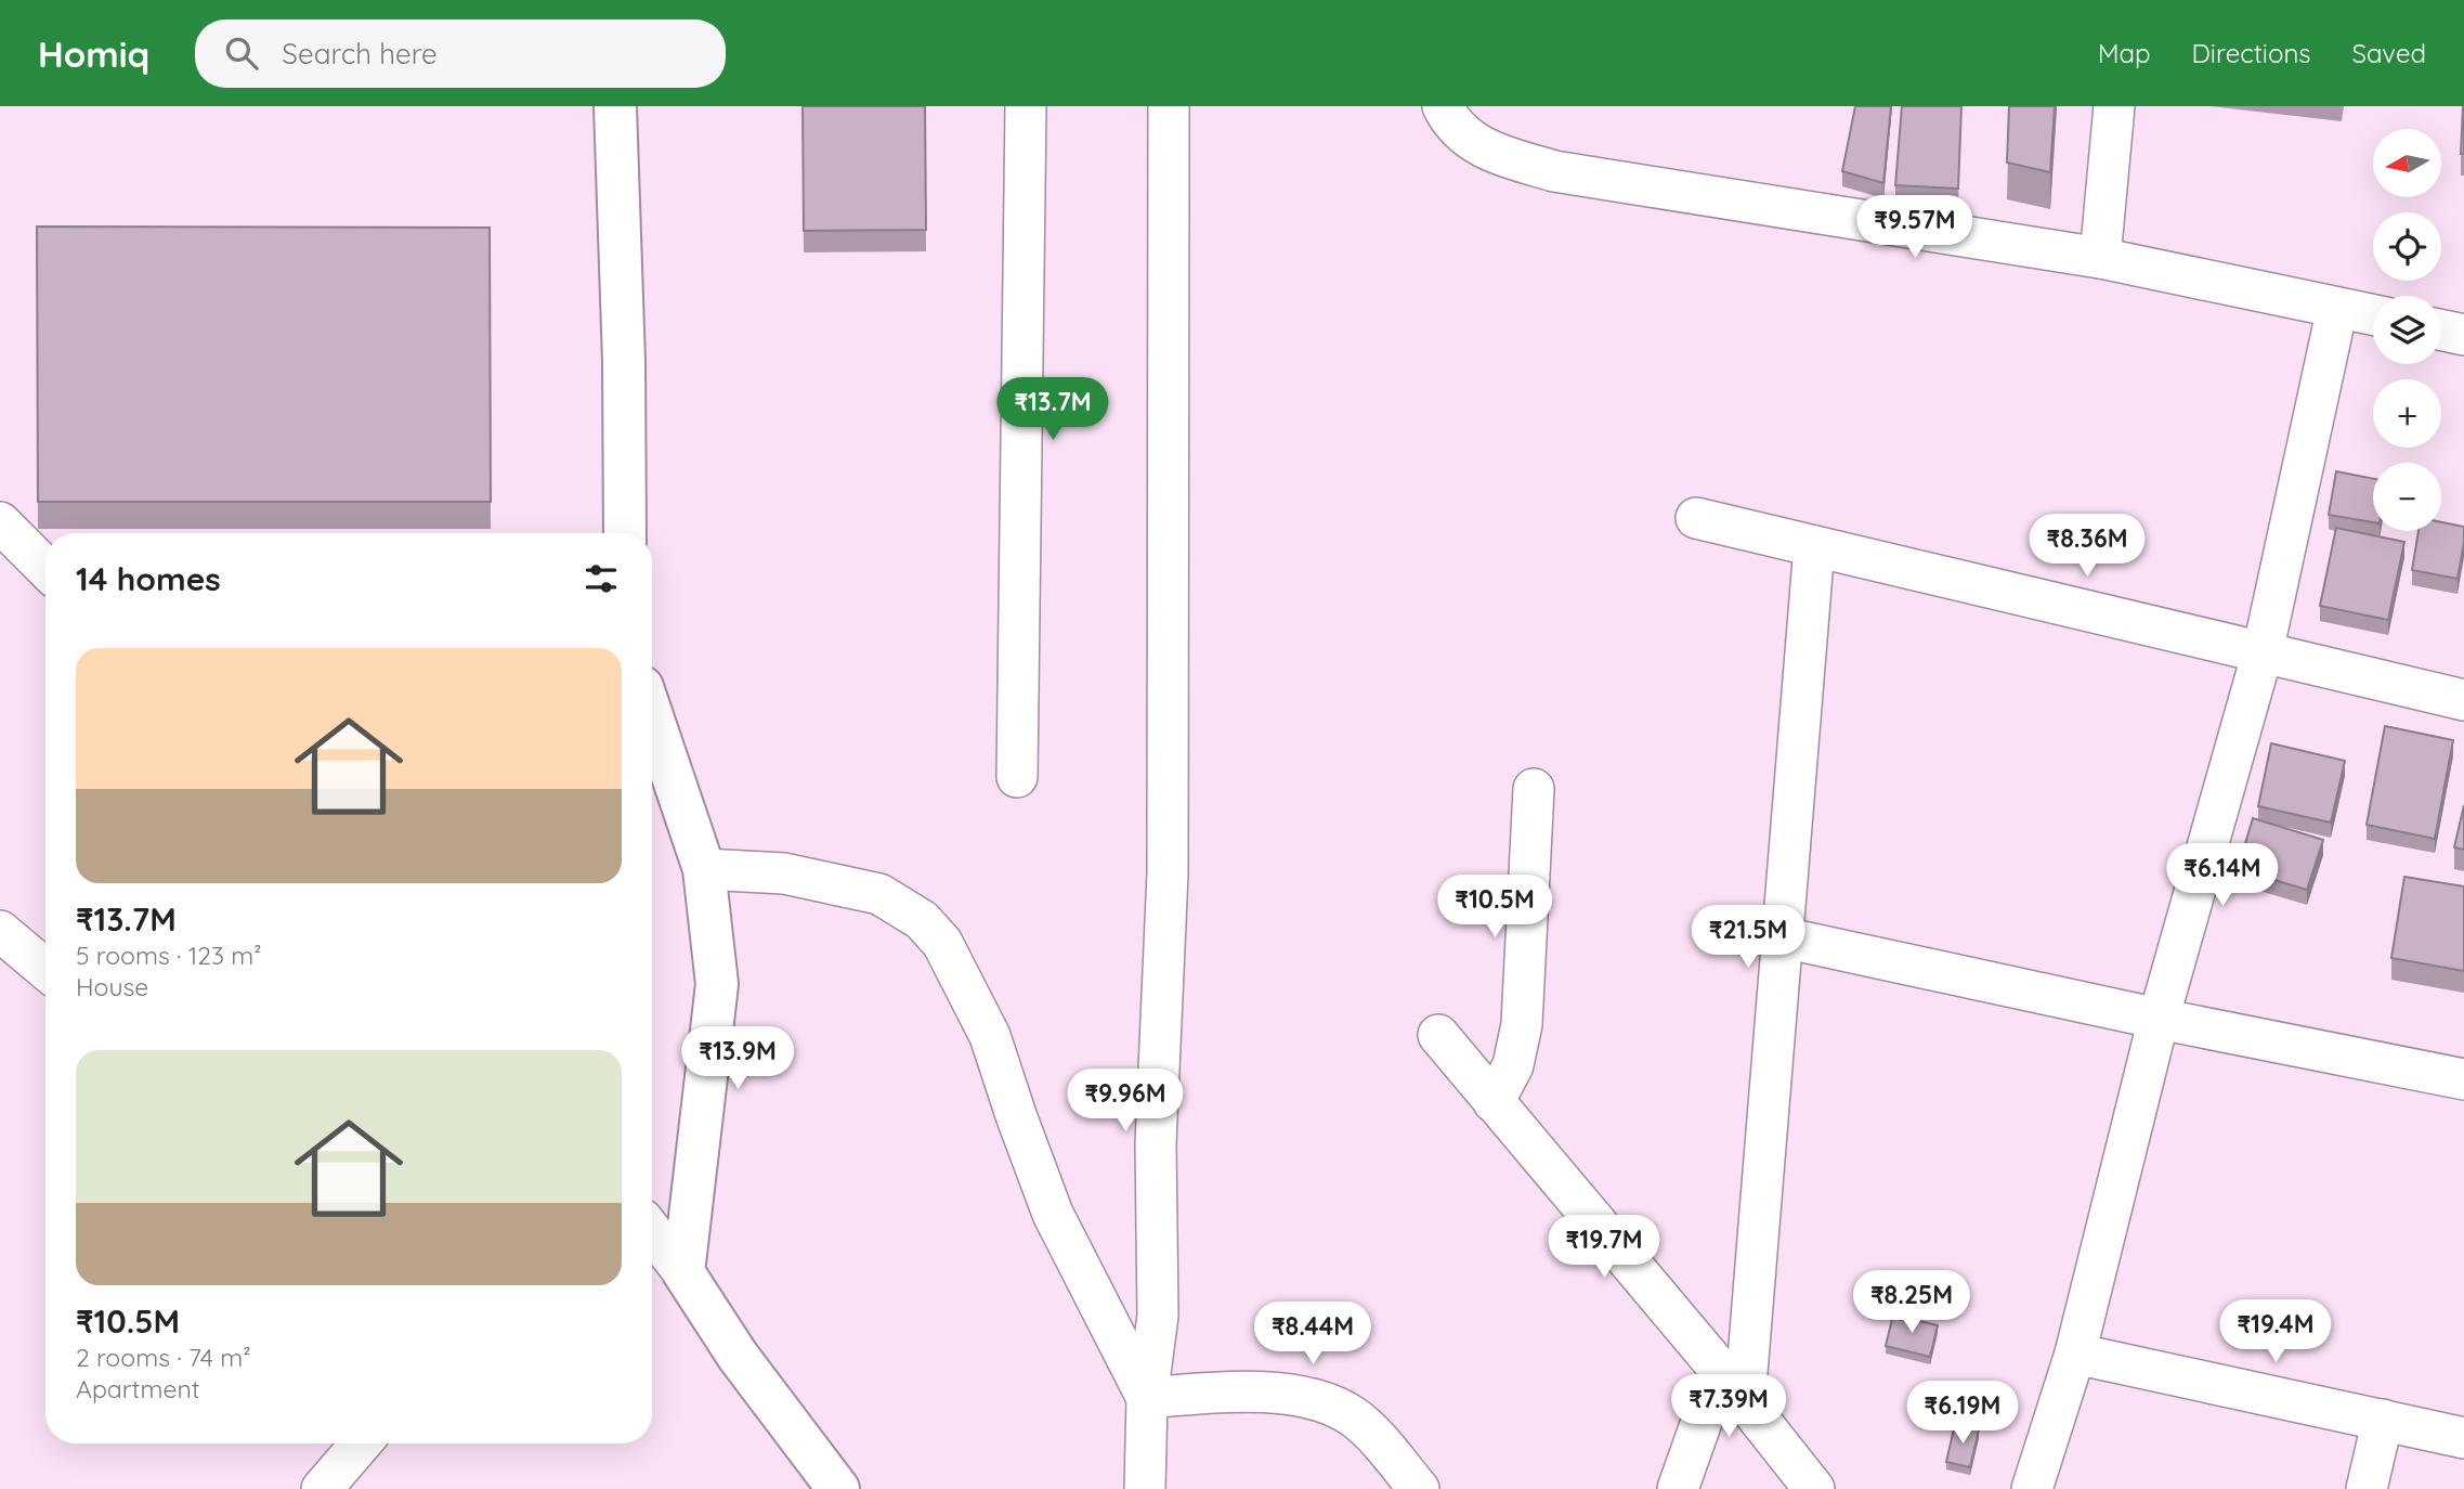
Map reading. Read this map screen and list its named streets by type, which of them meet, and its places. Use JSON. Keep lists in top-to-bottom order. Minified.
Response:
{"north":"left","page":{"header":"Homiq","search":"Search here","nav":["Map","Directions","Saved"],"map_buttons":["+","−"],"price":["₹9.57M","₹13.7M","₹8.36M","₹6.14M","₹10.5M","₹21.5M","₹13.9M","₹9.96M","₹19.7M","₹8.25M","₹19.4M","₹8.44M","₹7.39M","₹6.19M"],"heading":"14 homes","list":[{"name":"₹13.7M","note":"5 rooms · 123 m² · House"},{"name":"₹10.5M","note":"2 rooms · 74 m² · Apartment"}]}}
